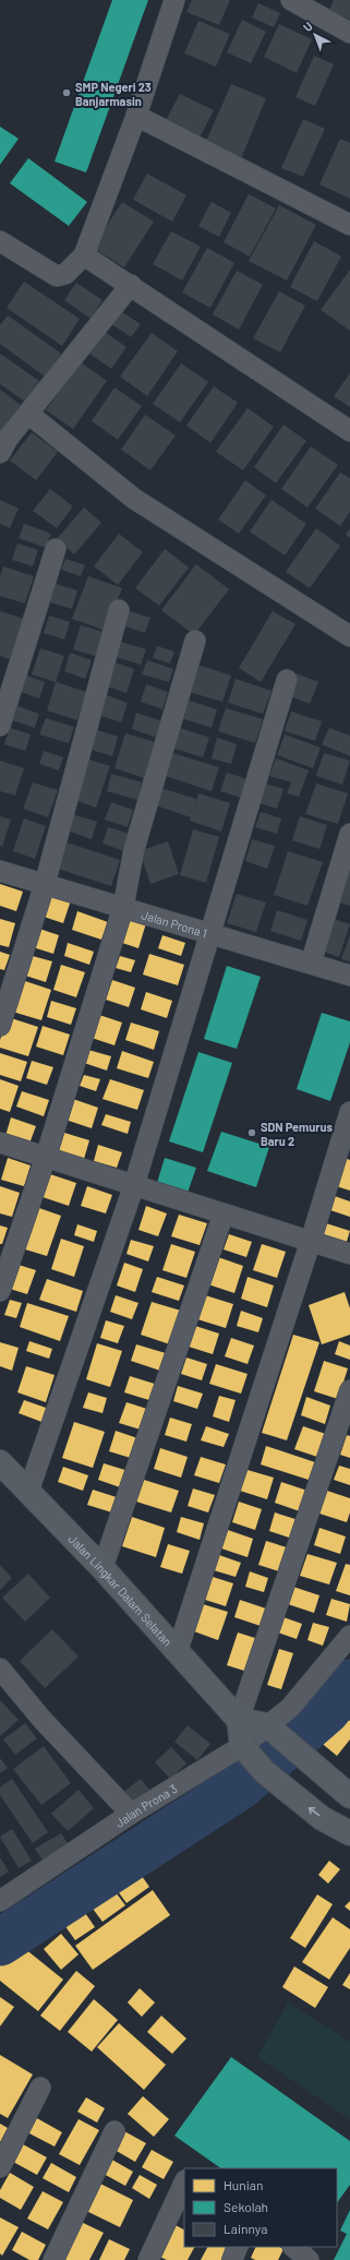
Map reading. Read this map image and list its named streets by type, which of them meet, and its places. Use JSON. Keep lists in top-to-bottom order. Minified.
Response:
{"streets":{"main road":["Jalan Lingkar Dalam Selatan"],"street":["Jalan Prona 1","Jalan Prona 3"]},"places":["SMP Negeri 23 Banjarmasin","SDN Pemurus Baru 2"],"legend":["Hunian","Sekolah","Lainnya"],"north":"top left"}
